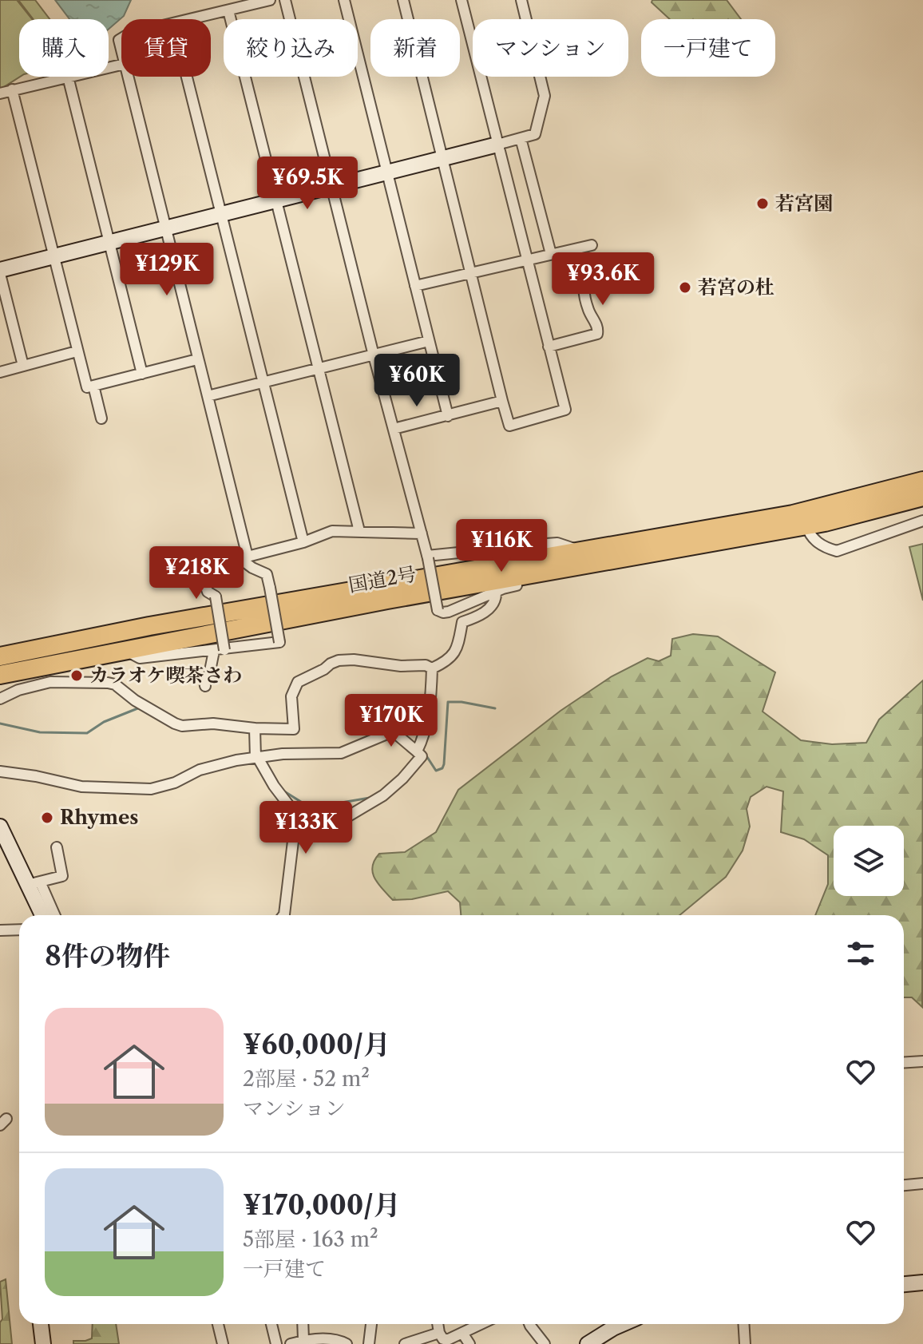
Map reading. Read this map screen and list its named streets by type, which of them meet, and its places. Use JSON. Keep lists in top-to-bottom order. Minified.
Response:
{"streets":{"highway":["国道2号"]},"places":["若宮園","若宮の杜","カラオケ喫茶さわ","Rhymes"],"page":{"chip":["購入","賃貸","絞り込み","新着","マンション","一戸建て"],"price":["¥69.5K","¥129K","¥93.6K","¥60K","¥116K","¥218K","¥170K","¥133K"],"heading":"8件の物件","list":[{"name":"¥60,000/月","note":"2部屋 · 52 m² · マンション"},{"name":"¥170,000/月","note":"5部屋 · 163 m² · 一戸建て"}]}}
